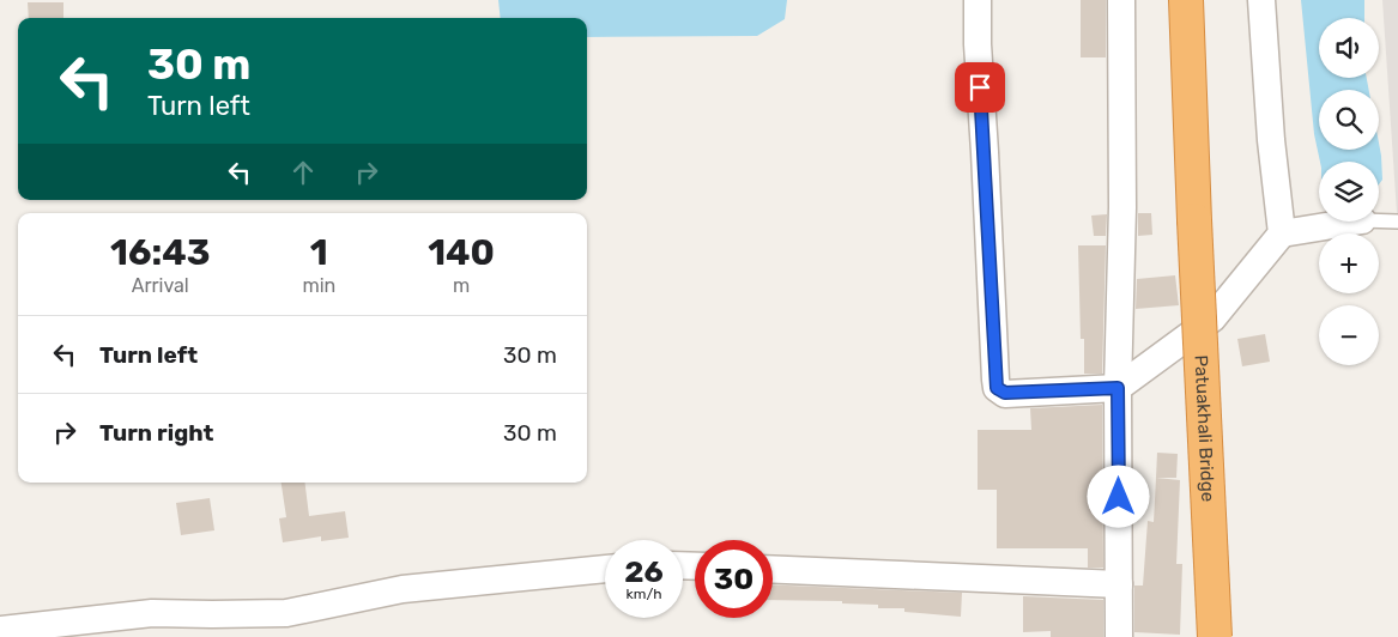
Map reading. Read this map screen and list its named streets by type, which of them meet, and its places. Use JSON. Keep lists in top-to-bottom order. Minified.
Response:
{"streets":{"highway":["Patuakhali Bridge"]},"page":{"map_buttons":["+","−"],"turn":["30 m","Turn left"],"eta":["16:43","Arrival","1","min","140","m"],"list":[{"name":"Turn left","value":"30 m"},{"name":"Turn right","value":"30 m"}],"speed":"26 km/h","limit":"30"}}
